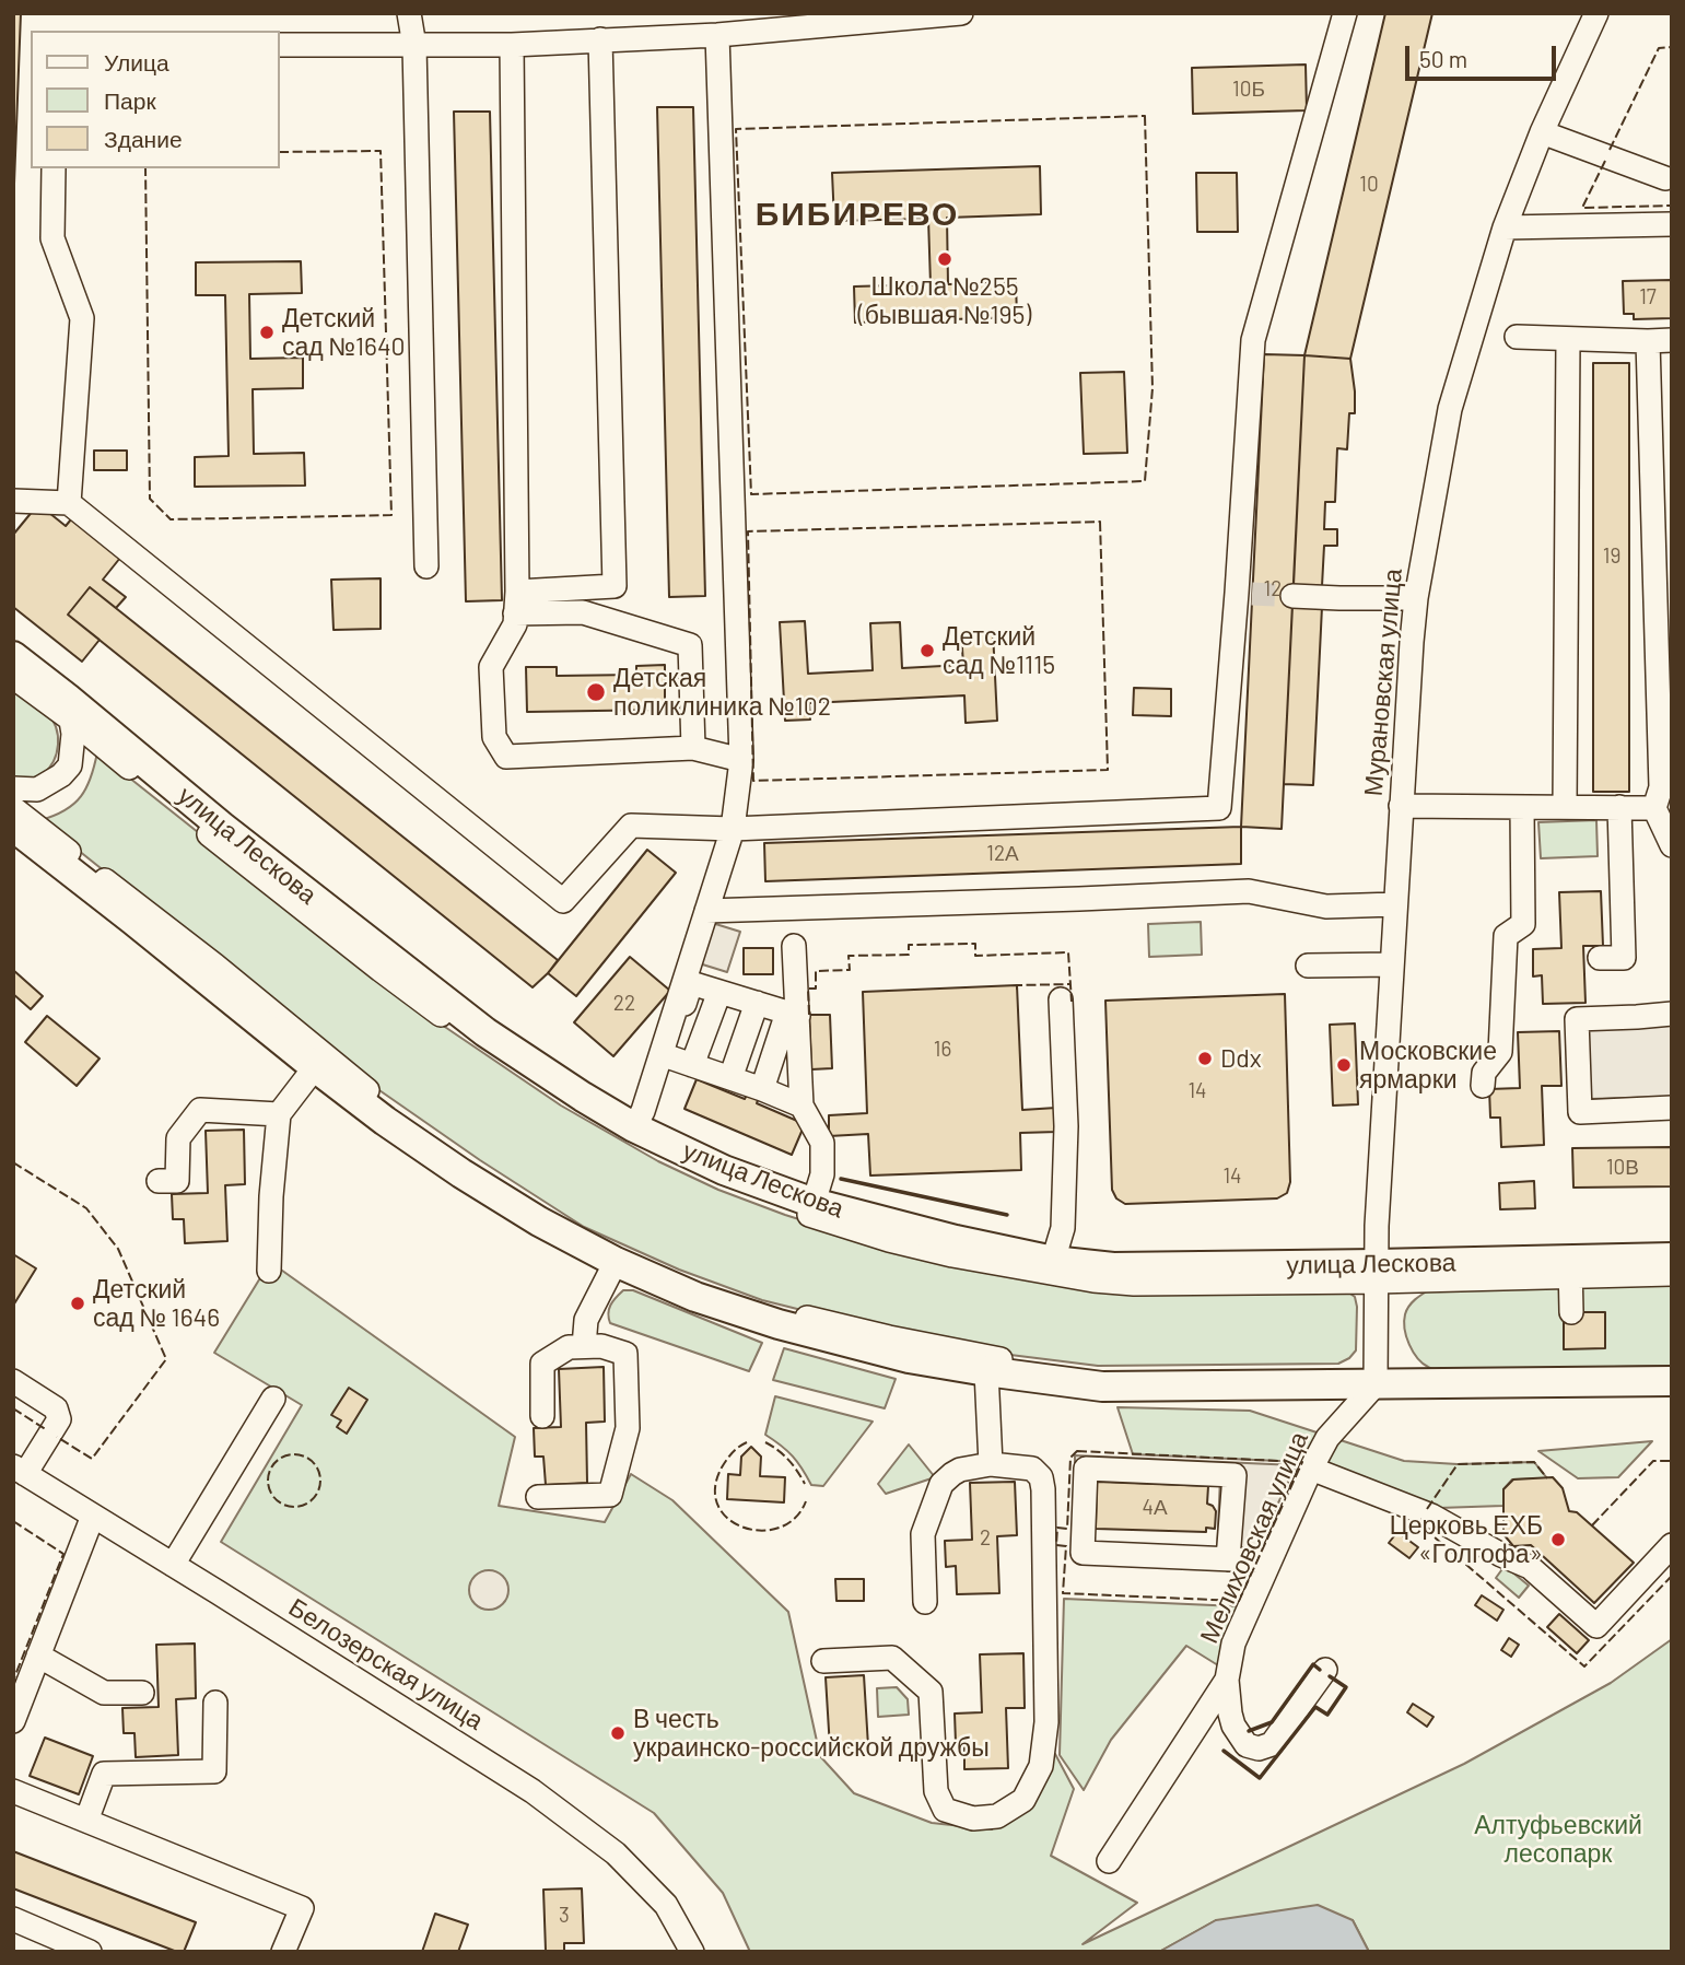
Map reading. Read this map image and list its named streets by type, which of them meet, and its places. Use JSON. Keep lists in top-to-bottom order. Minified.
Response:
{"streets":{"main road":["улица Лескова"],"street":["Мурановская улица","Мелиховская улица","Белозерская улица"]},"crossings":[["Мурановская улица","улица Лескова"],["Мурановская улица","Мелиховская улица"]],"districts":["БИБИРЕВО"],"parks":["Алтуфьевский лесопарк"],"places":["Школа №255 (бывшая №195)","Детский сад №1640","Детский сад №1115","Детская поликлиника №102","Ddx","Московские ярмарки","Детский сад № 1646","Церковь ЕХБ «Голгофа»","В честь украинско-российской дружбы"],"house_numbers":["10Б","10","17","19","12","12А","22","16","14","10В","14","4А","2","3"],"legend":["Улица","Парк","Здание"],"scale_bar":"50 m"}
